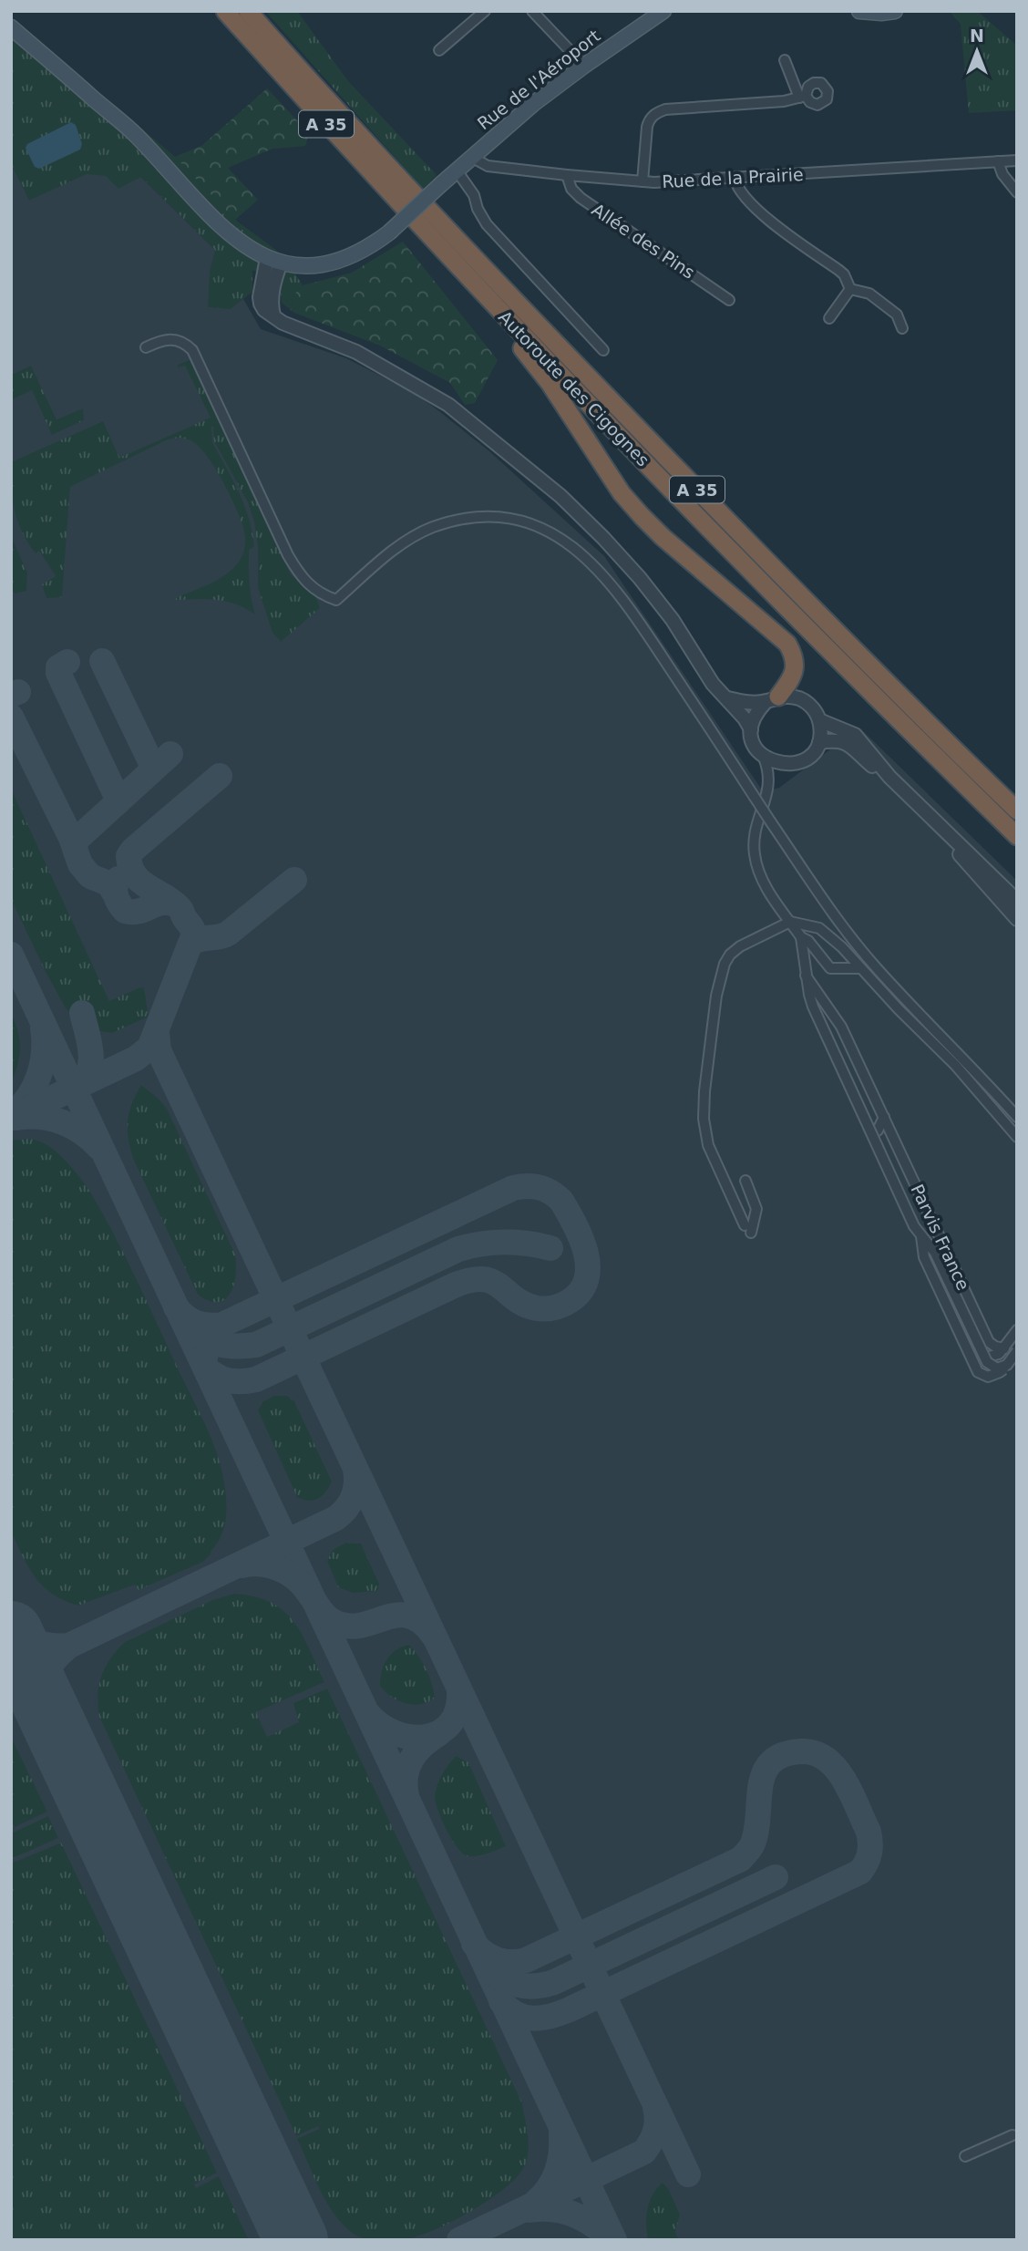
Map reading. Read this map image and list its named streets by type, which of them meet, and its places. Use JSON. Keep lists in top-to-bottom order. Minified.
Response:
{"streets":{"highway":["A 35","Autoroute des Cigognes"],"main road":["Rue de l'Aéroport"],"street":["Rue de la Prairie","Allée des Pins","Parvis France"]},"crossings":[["Rue de l'Aéroport","Rue de la Prairie"],["Rue de la Prairie","Allée des Pins"]],"north":"top"}
